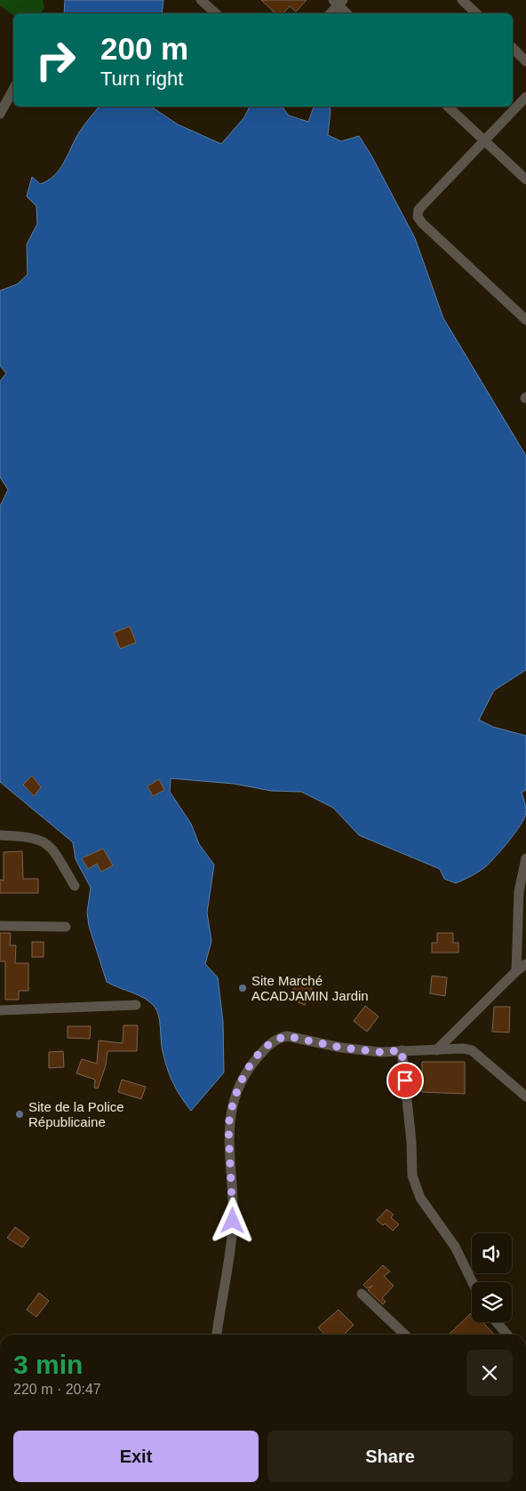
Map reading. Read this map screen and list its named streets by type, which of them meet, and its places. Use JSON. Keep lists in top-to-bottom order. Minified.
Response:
{"places":["Site Marché ACADJAMIN Jardin","Site de la Police Républicaine"],"page":{"turn":["200 m","Turn right"],"heading":["3 min","220 m · 20:47"],"buttons":["Exit","Share"]}}
